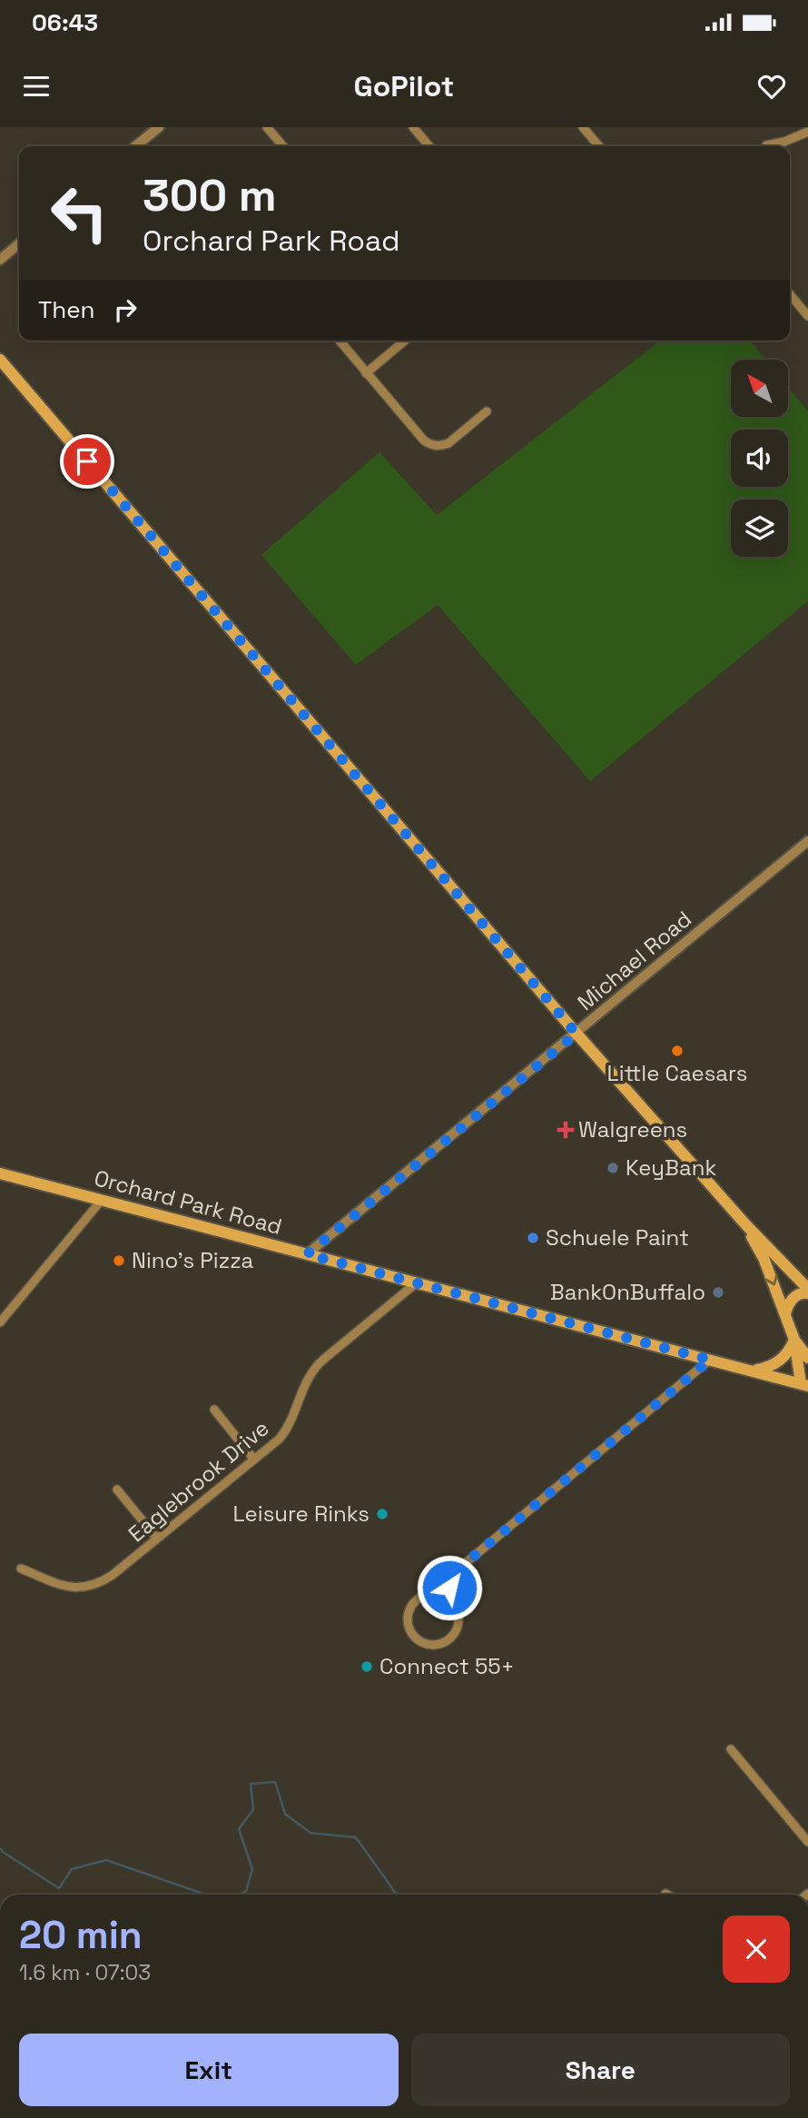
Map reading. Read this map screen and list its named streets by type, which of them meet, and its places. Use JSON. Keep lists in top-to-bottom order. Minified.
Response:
{"streets":{"main road":["Orchard Park Road"],"street":["Michael Road","Eaglebrook Drive"]},"crossings":[["Michael Road","Orchard Park Road"],["Orchard Park Road","Eaglebrook Drive"]],"places":{"other":["Little Caesars","KeyBank","Schuele Paint","Nino's Pizza","BankOnBuffalo","Leisure Rinks","Connect 55+"],"health":["Walgreens"]},"north":"top left","page":{"status":"06:43","header":"GoPilot","turn":["300 m","Orchard Park Road"],"then":"Then","heading":["20 min","1.6 km · 07:03"],"buttons":["Exit","Share"]}}
